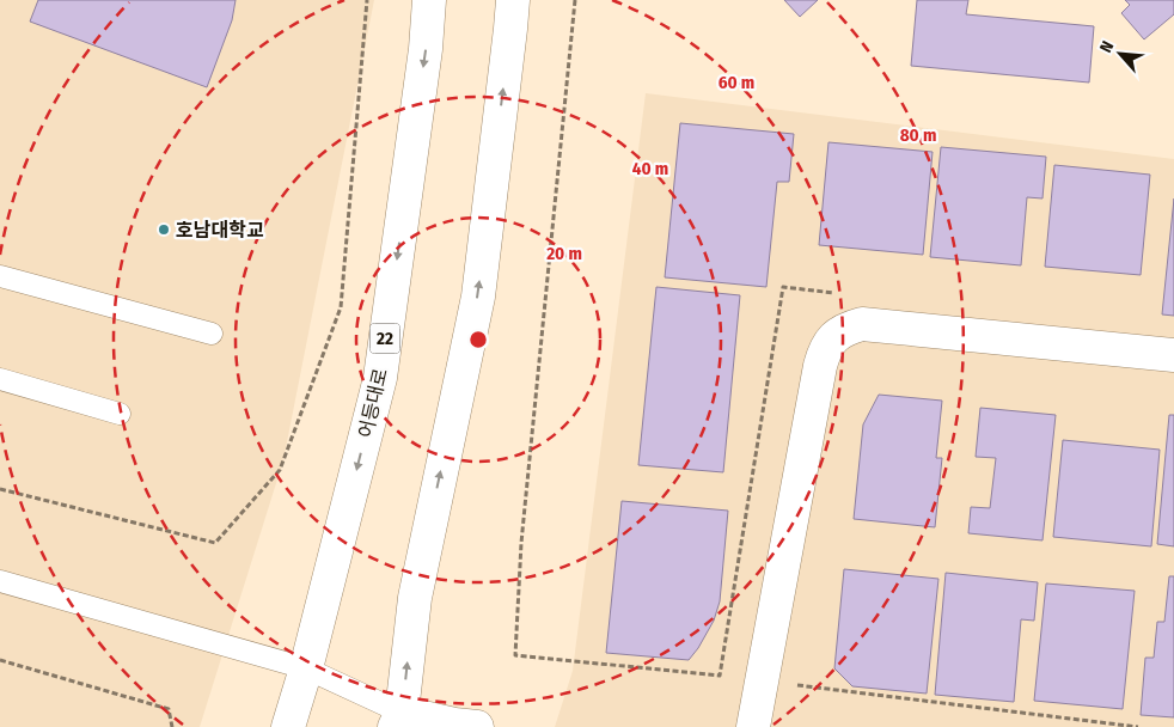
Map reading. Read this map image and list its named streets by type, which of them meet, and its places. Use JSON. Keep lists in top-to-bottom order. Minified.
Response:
{"streets":{"main road":["22","어등대로"]},"places":["호남대학교"],"north":"top left","rings":["60 m","80 m","40 m","20 m"]}
